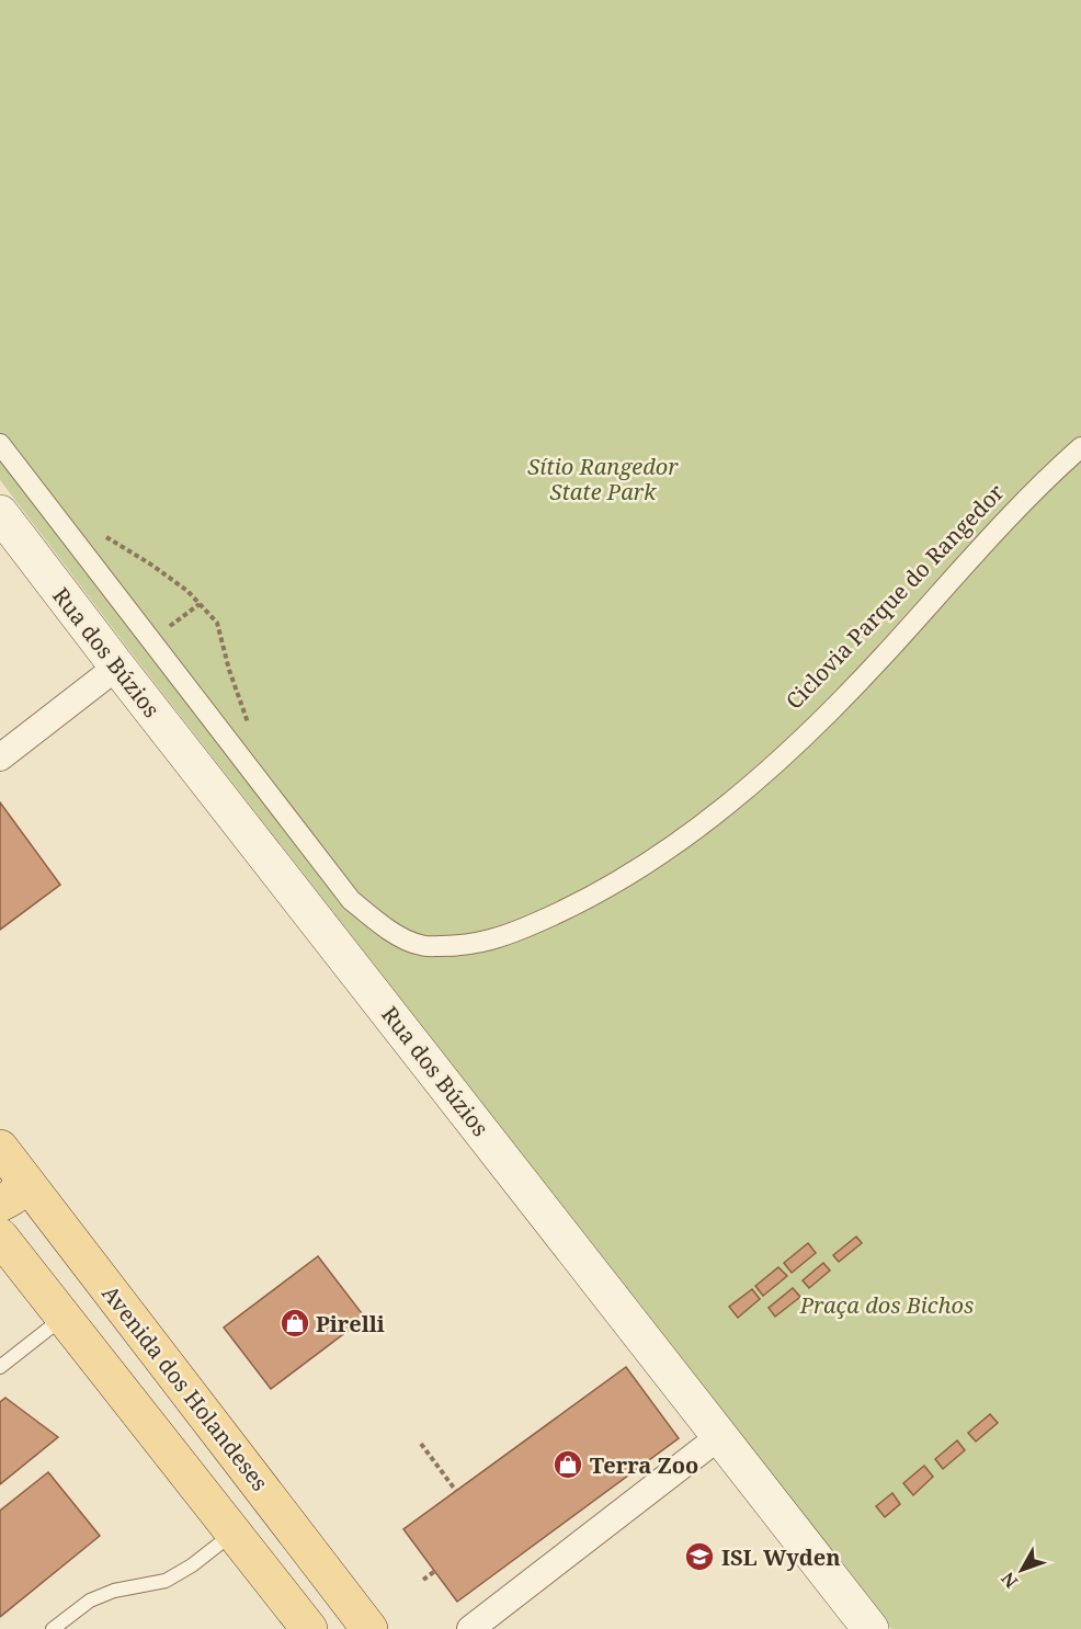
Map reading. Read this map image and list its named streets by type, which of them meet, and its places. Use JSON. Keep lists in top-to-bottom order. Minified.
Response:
{"streets":{"main road":["Rua dos Búzios","Avenida dos Holandeses"]},"parks":["Sítio Rangedor State Park","Praça dos Bichos"],"places":{"shop":["Pirelli","Terra Zoo"],"school or university":["ISL Wyden"]},"north":"bottom left"}
